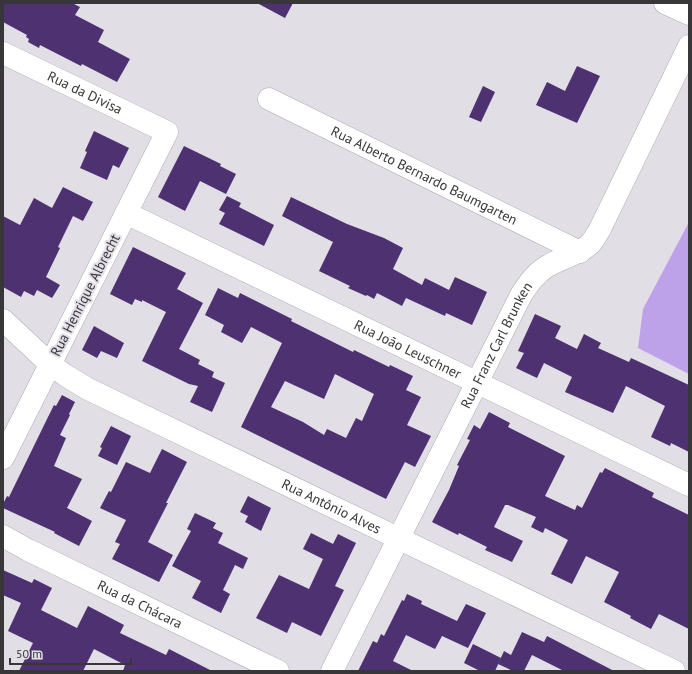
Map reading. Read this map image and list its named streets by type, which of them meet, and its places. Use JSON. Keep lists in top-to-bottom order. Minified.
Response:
{"streets":{"street":["Rua da Divisa","Rua Alberto Bernardo Baumgarten","Rua Henrique Albrecht","Rua Franz Carl Brunken","Rua João Leuschner","Rua Antônio Alves","Rua da Chácara"]},"crossings":[["Rua da Divisa","Rua Henrique Albrecht"],["Rua Alberto Bernardo Baumgarten","Rua Franz Carl Brunken"],["Rua Henrique Albrecht","Rua João Leuschner"],["Rua Henrique Albrecht","Rua Antônio Alves"],["Rua Franz Carl Brunken","Rua João Leuschner"],["Rua Franz Carl Brunken","Rua Antônio Alves"]],"scale_bar":"50 m"}
